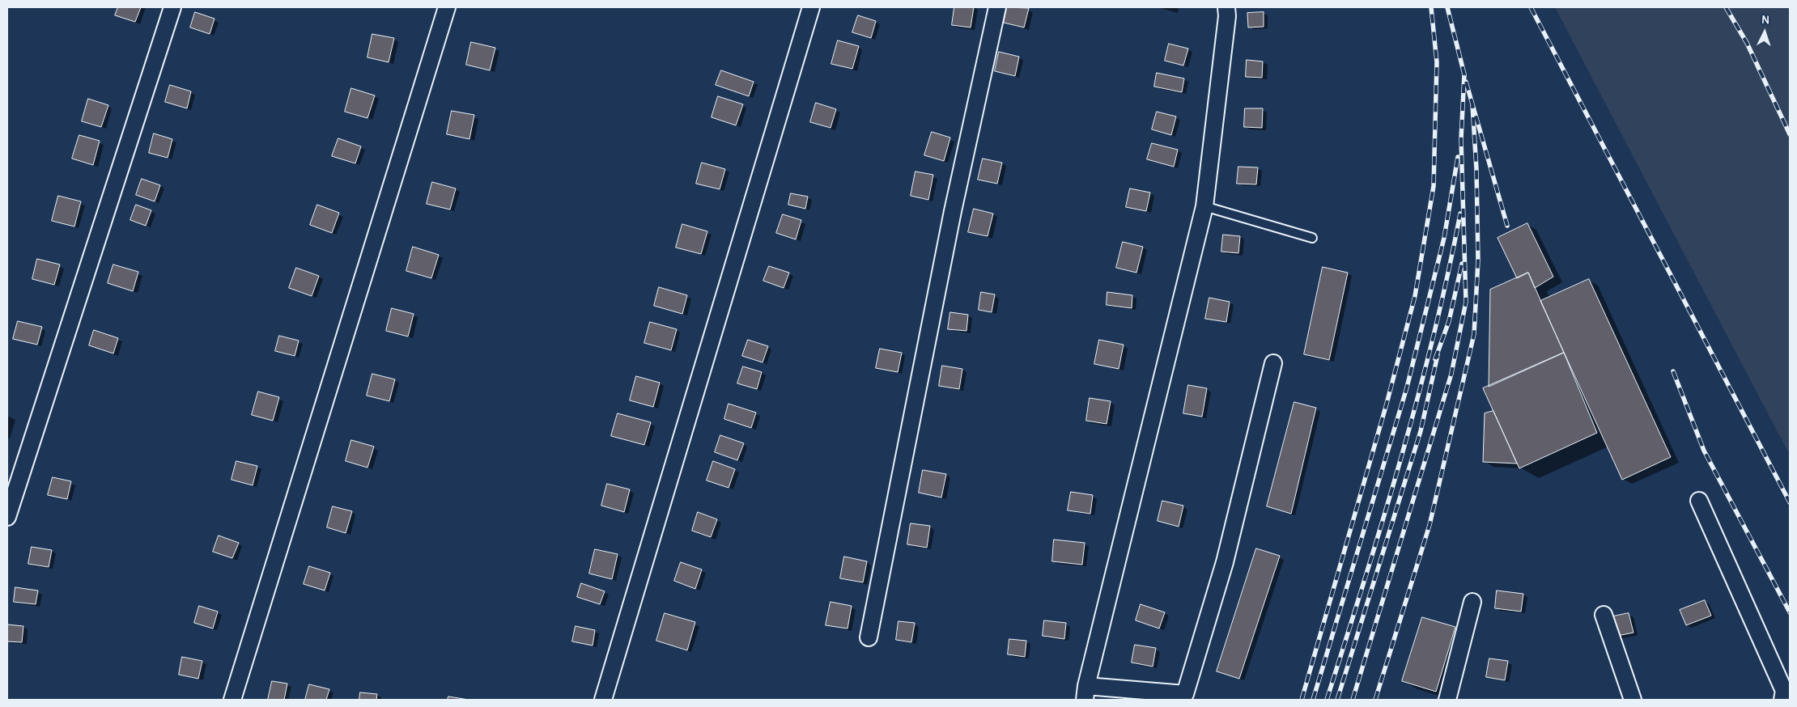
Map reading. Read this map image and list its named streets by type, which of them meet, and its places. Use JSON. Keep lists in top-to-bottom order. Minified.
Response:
{"north":"top"}
